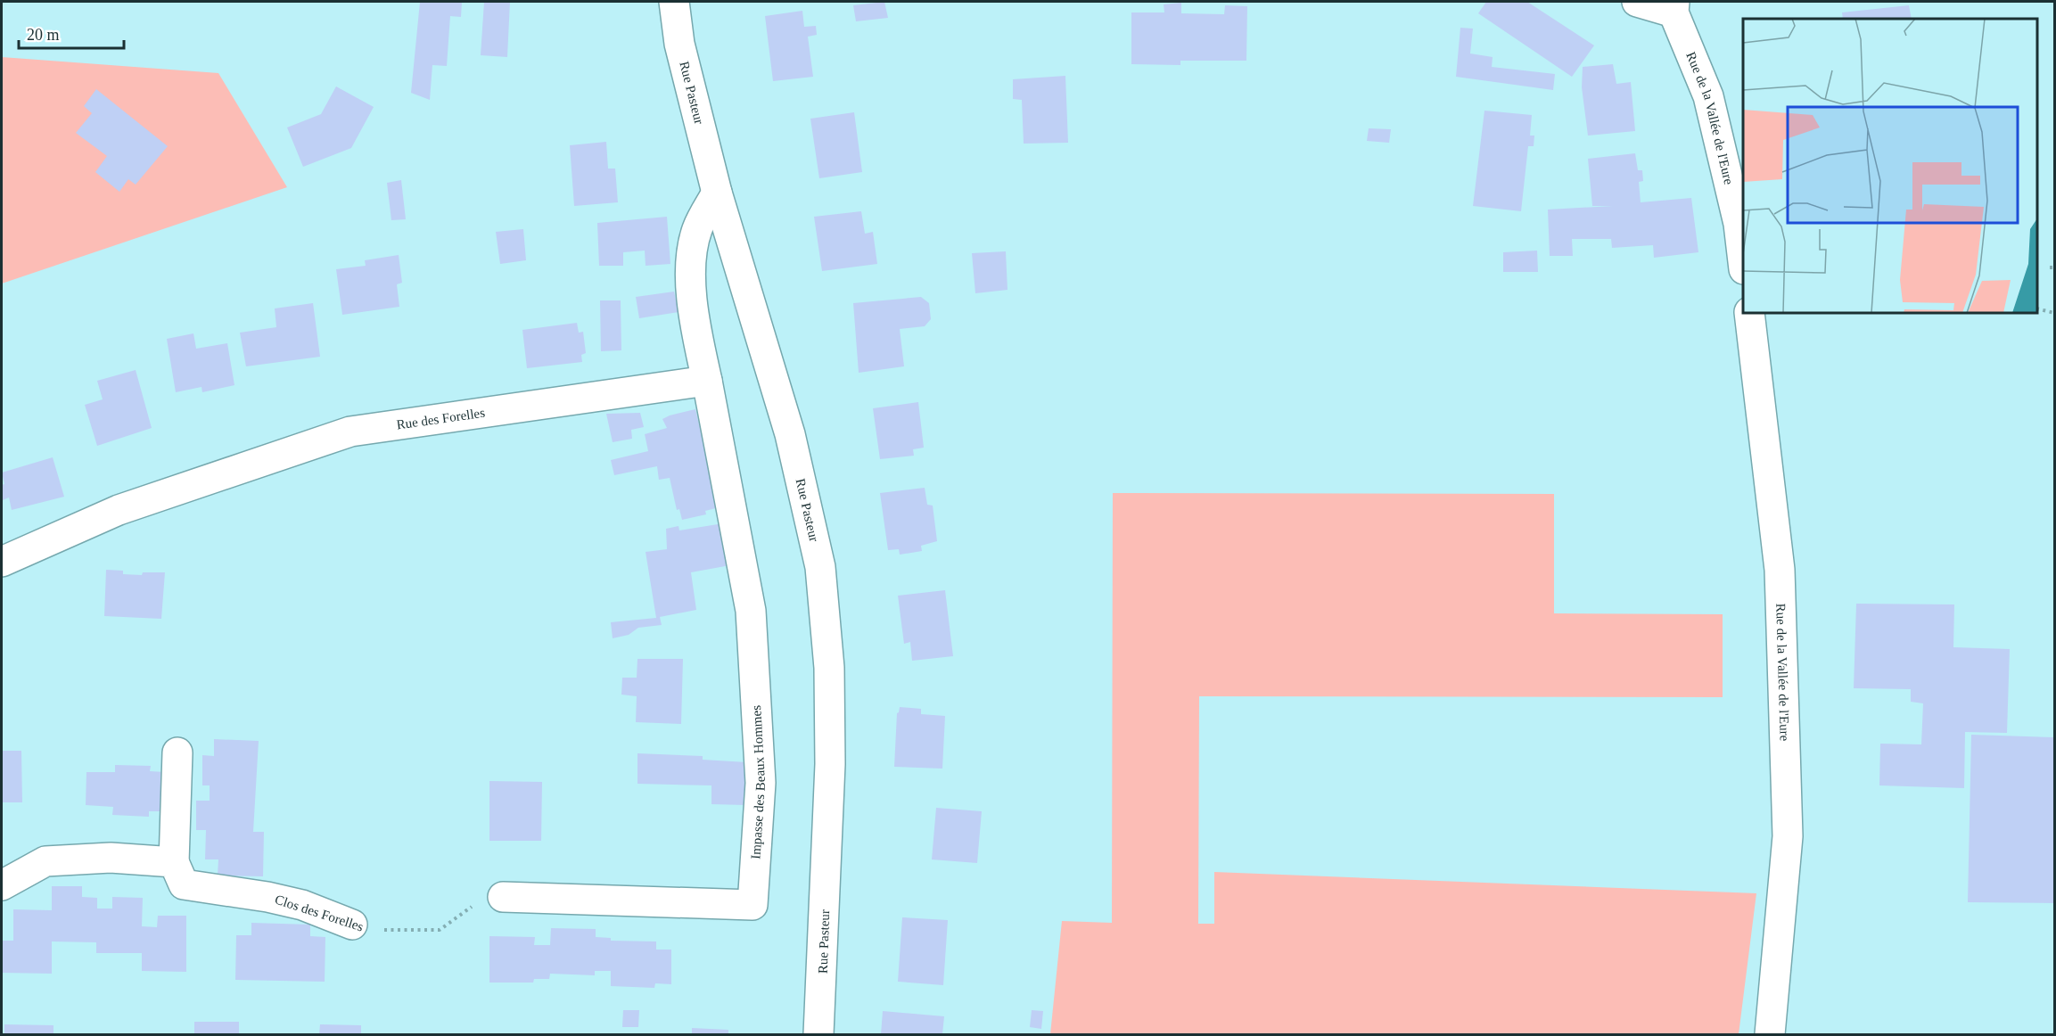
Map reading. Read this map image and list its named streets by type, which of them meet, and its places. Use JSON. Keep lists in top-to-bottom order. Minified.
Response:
{"streets":{"street":["Rue Pasteur","Rue de la Vallée de l'Eure","Rue des Forelles","Impasse des Beaux Hommes","Clos des Forelles"]},"crossings":[["Rue des Forelles","Impasse des Beaux Hommes"],["Impasse des Beaux Hommes","Clos des Forelles"]],"scale_bar":"20 m"}
